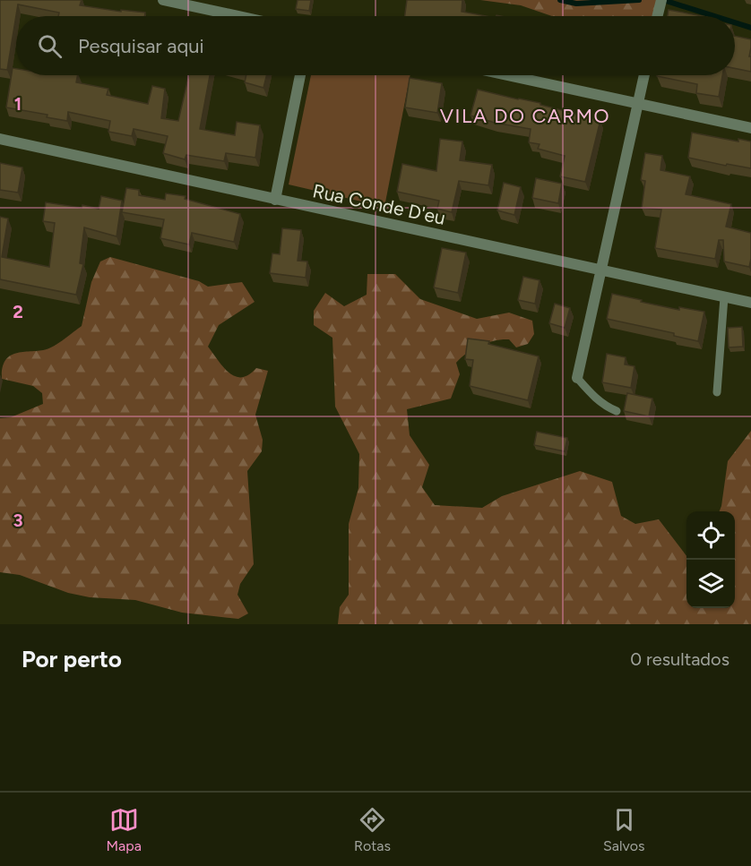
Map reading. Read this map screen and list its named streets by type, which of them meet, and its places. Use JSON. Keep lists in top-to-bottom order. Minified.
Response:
{"streets":{"street":["Rua Conde D'eu"]},"districts":["VILA DO CARMO"],"page":{"search":"Pesquisar aqui","heading":["Por perto","0 resultados"],"nav":["Mapa","Rotas","Salvos"]},"grid":{"rows":["1","2","3"]}}
